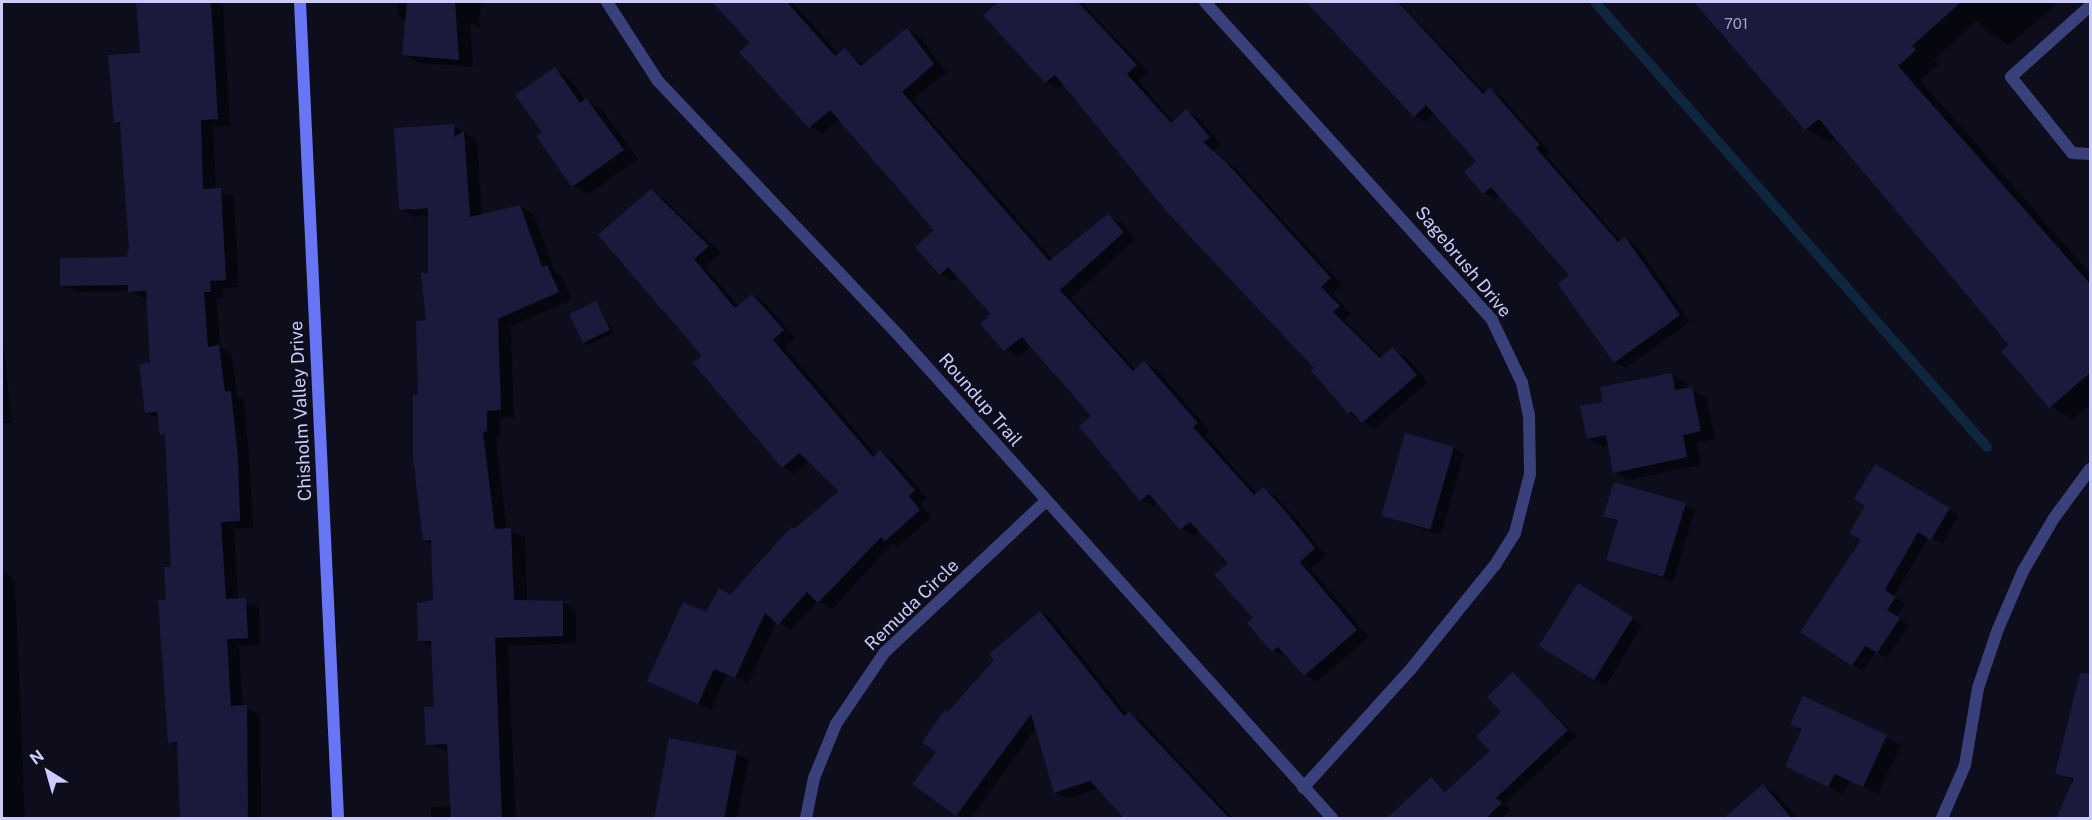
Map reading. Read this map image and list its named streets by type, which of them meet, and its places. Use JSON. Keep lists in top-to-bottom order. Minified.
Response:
{"streets":{"street":["Sagebrush Drive","Roundup Trail","Chisholm Valley Drive","Remuda Circle"]},"crossings":[["Sagebrush Drive","Roundup Trail"],["Roundup Trail","Remuda Circle"]],"house_numbers":["701"],"north":"top left"}
